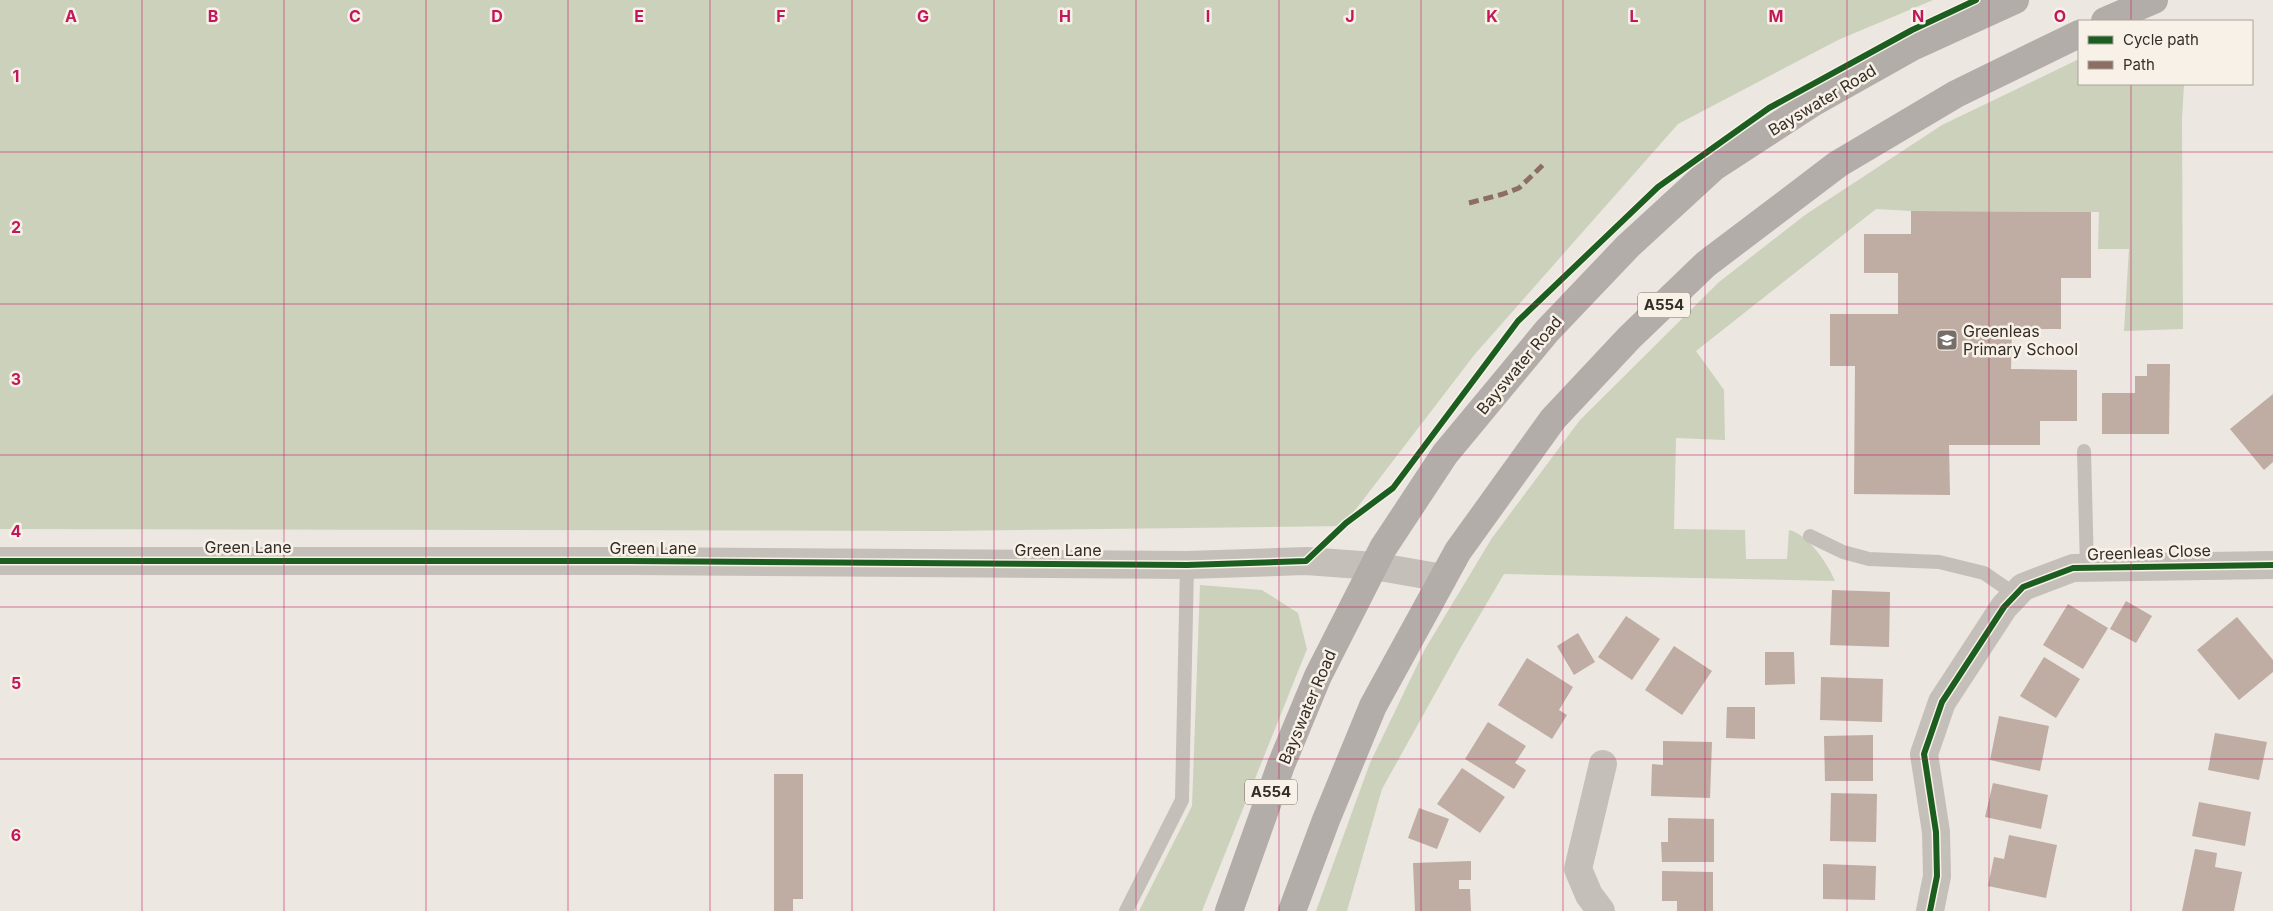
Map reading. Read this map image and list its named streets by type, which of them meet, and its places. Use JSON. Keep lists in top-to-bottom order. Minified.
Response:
{"streets":{"main road":["Bayswater Road","A554"],"street":["Green Lane","Greenleas Close"]},"crossings":[["Bayswater Road","Green Lane"],["A554","Green Lane"]],"places":{"school or university":["Greenleas Primary School"]},"legend":["Cycle path","Path"],"grid":{"columns":["A","B","C","D","E","F","G","H","I","J","K","L","M","N","O"],"rows":["1","2","3","4","5","6"]}}
